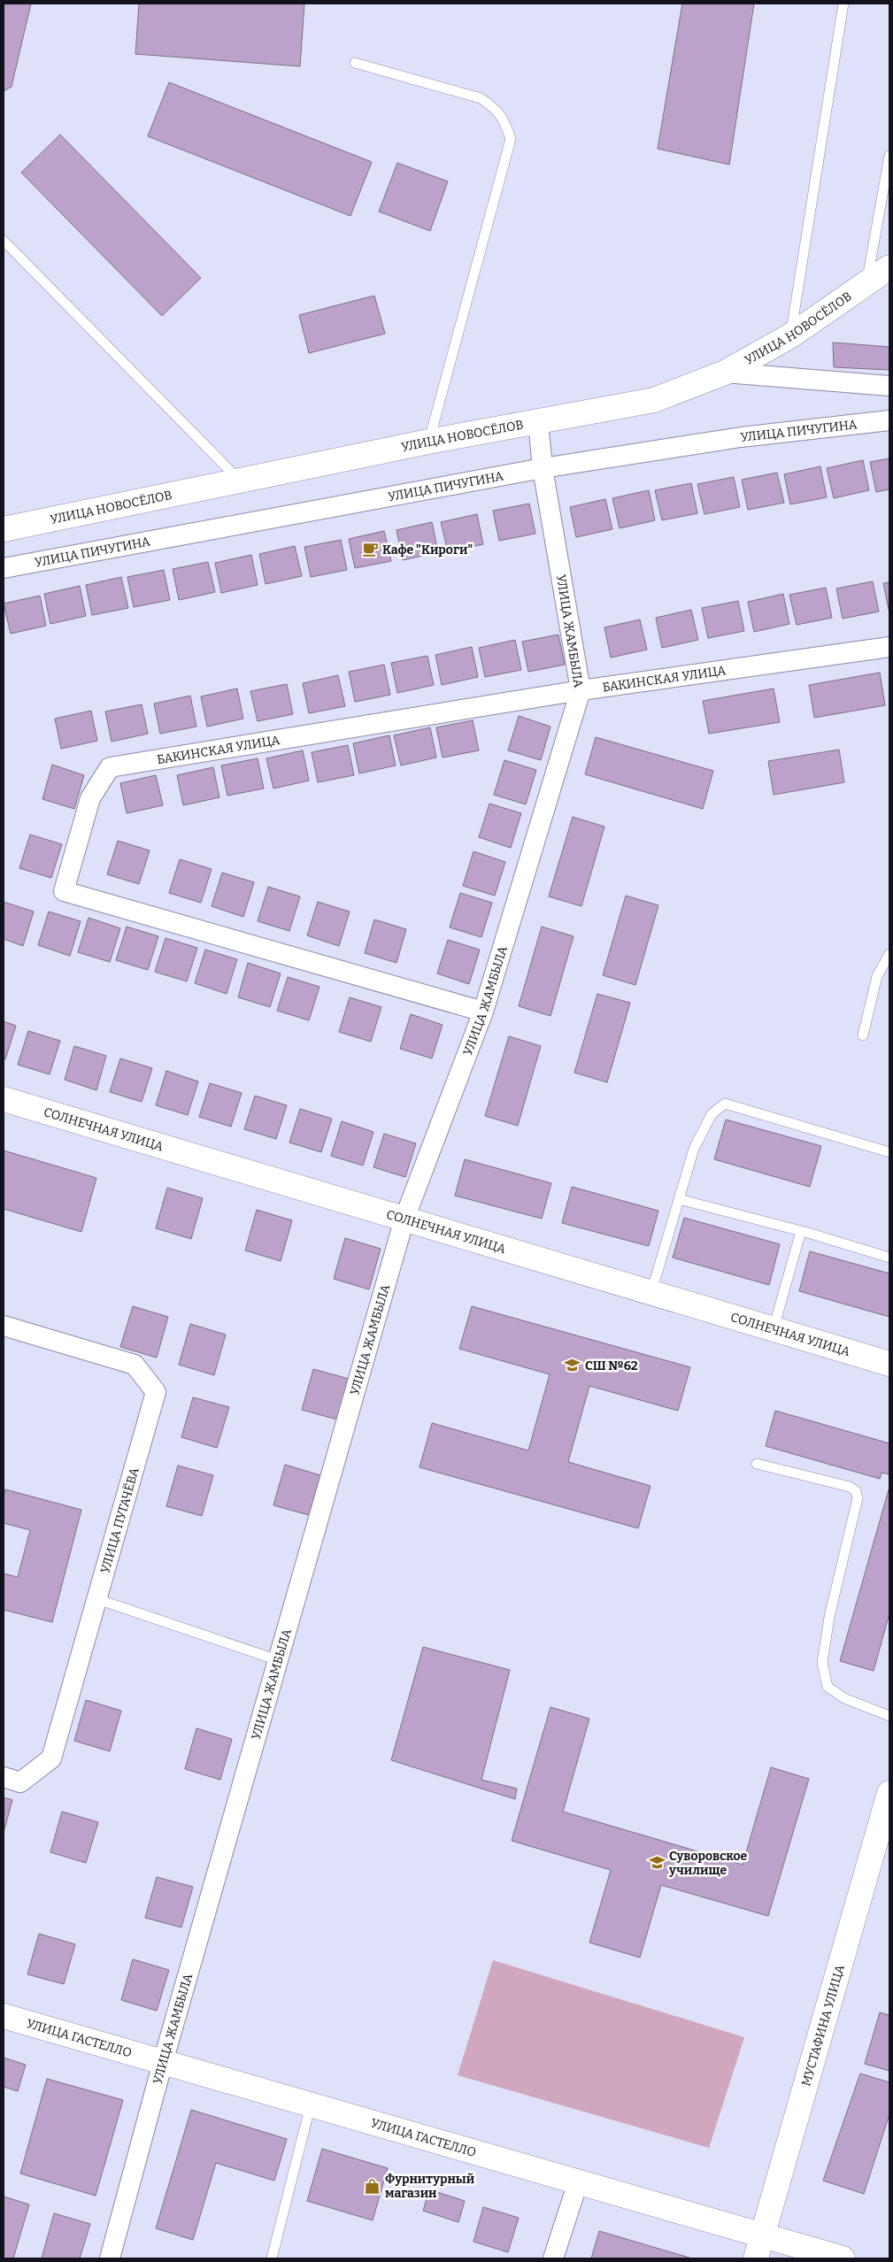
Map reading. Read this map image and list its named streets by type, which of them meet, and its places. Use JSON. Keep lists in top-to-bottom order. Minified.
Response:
{"streets":{"street":["УЛИЦА НОВОСЁЛОВ","УЛИЦА ПИЧУГИНА","УЛИЦА ЖАМБЫЛА","БАКИНСКАЯ УЛИЦА","СОЛНЕЧНАЯ УЛИЦА","УЛИЦА ПУГАЧЁВА","МУСТАФИНА УЛИЦА","УЛИЦА ГАСТЕЛЛО"]},"crossings":[["УЛИЦА НОВОСЁЛОВ","УЛИЦА ЖАМБЫЛА"],["УЛИЦА ПИЧУГИНА","УЛИЦА ЖАМБЫЛА"],["УЛИЦА ЖАМБЫЛА","БАКИНСКАЯ УЛИЦА"],["УЛИЦА ЖАМБЫЛА","СОЛНЕЧНАЯ УЛИЦА"],["УЛИЦА ЖАМБЫЛА","УЛИЦА ГАСТЕЛЛО"],["МУСТАФИНА УЛИЦА","УЛИЦА ГАСТЕЛЛО"]],"places":{"cafe":["Кафе \"Кироги\""],"school or university":["СШ №62","Суворовское училище"],"shop":["Фурнитурный магазин"]}}
